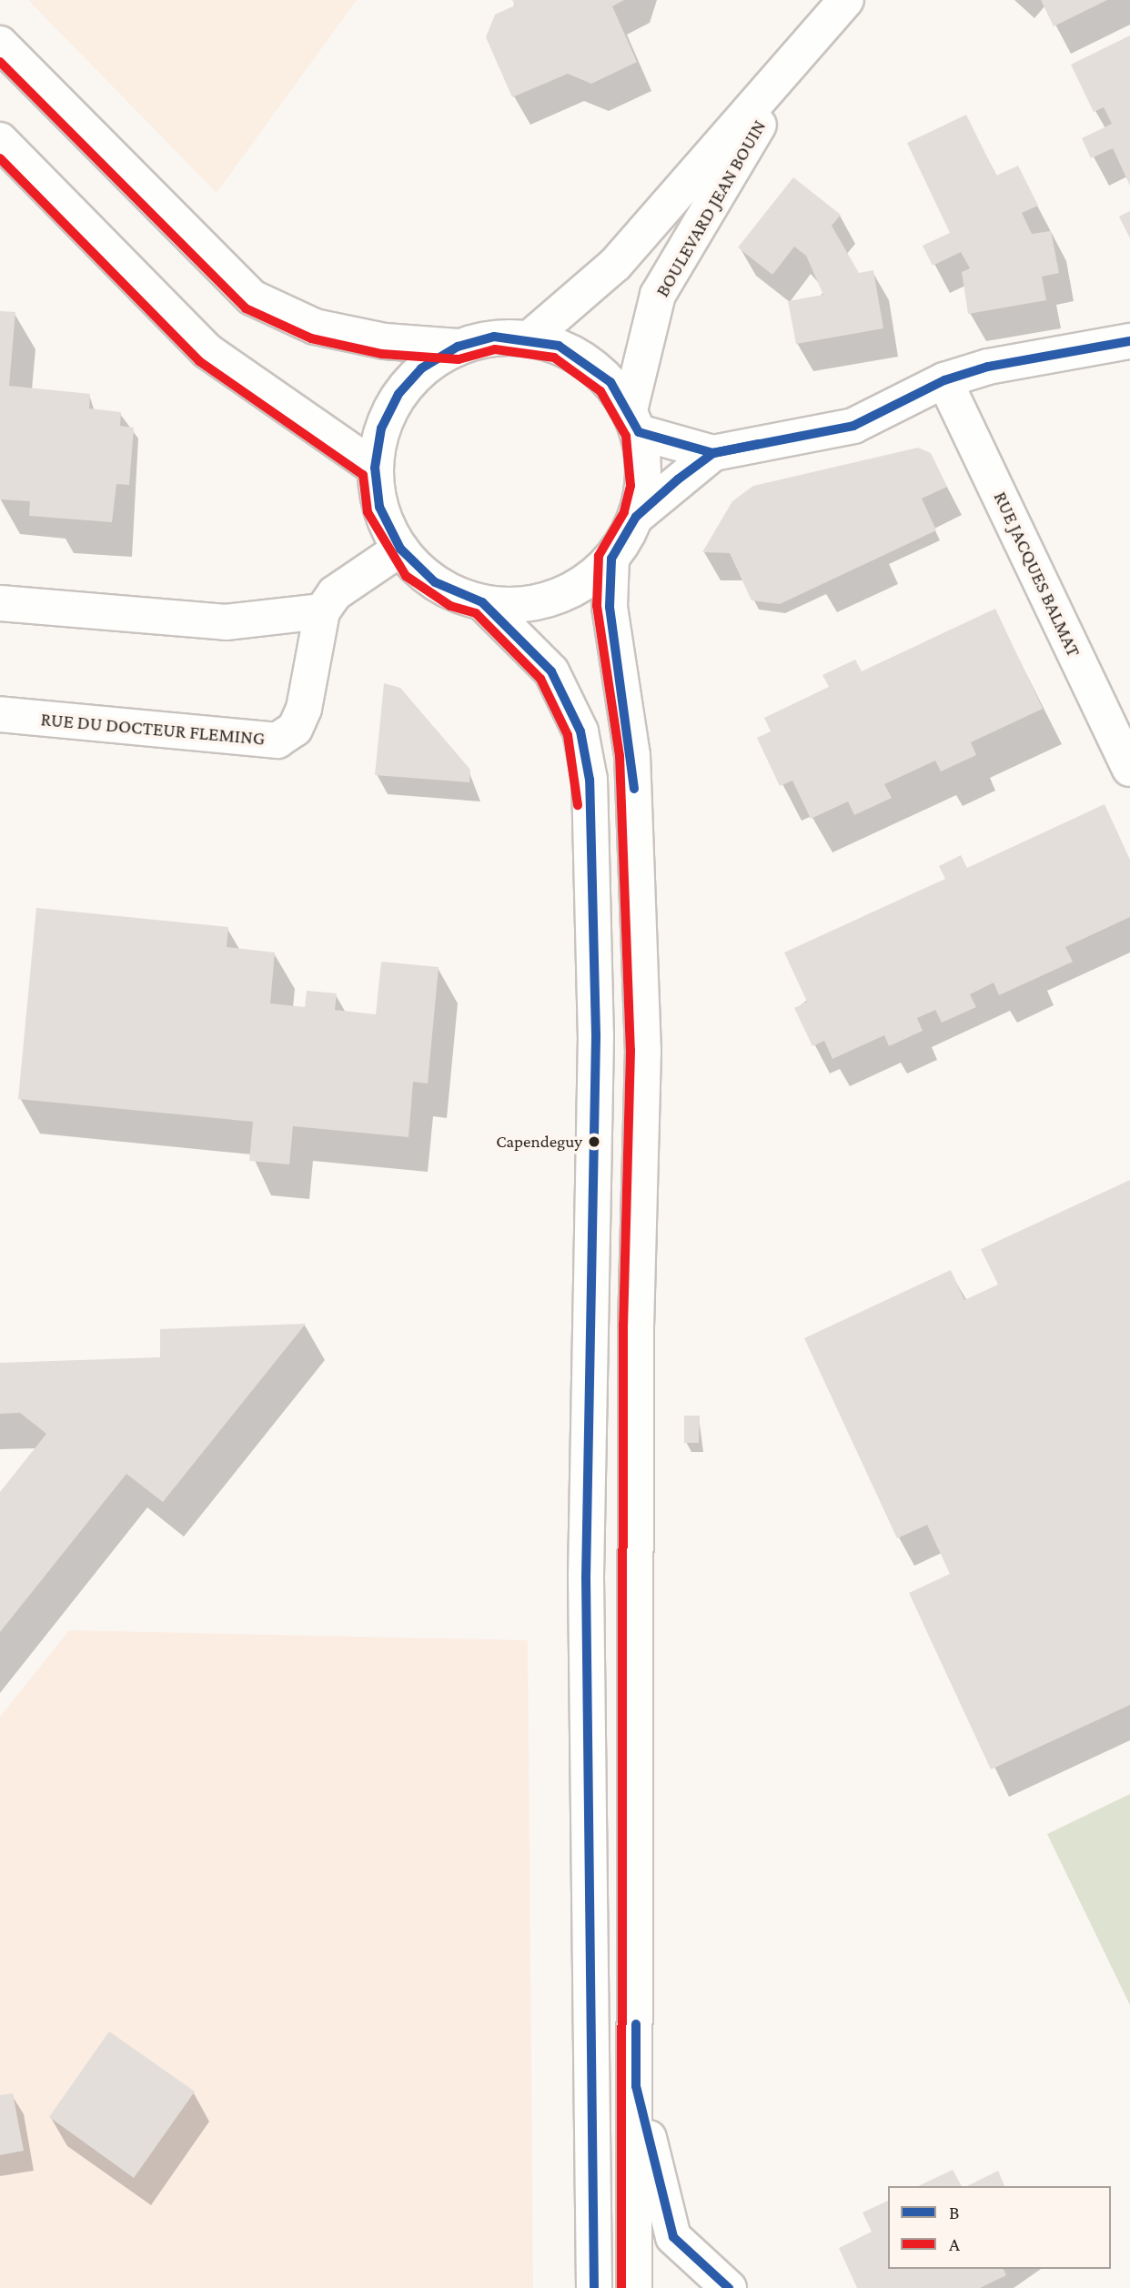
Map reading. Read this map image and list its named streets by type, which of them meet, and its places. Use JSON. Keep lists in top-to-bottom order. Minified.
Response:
{"streets":{"street":["BOULEVARD JEAN BOUIN","RUE JACQUES BALMAT","RUE DU DOCTEUR FLEMING"]},"places":["Capendeguy"],"lines":["transit line A","transit line B"],"legend":["B","A"]}
